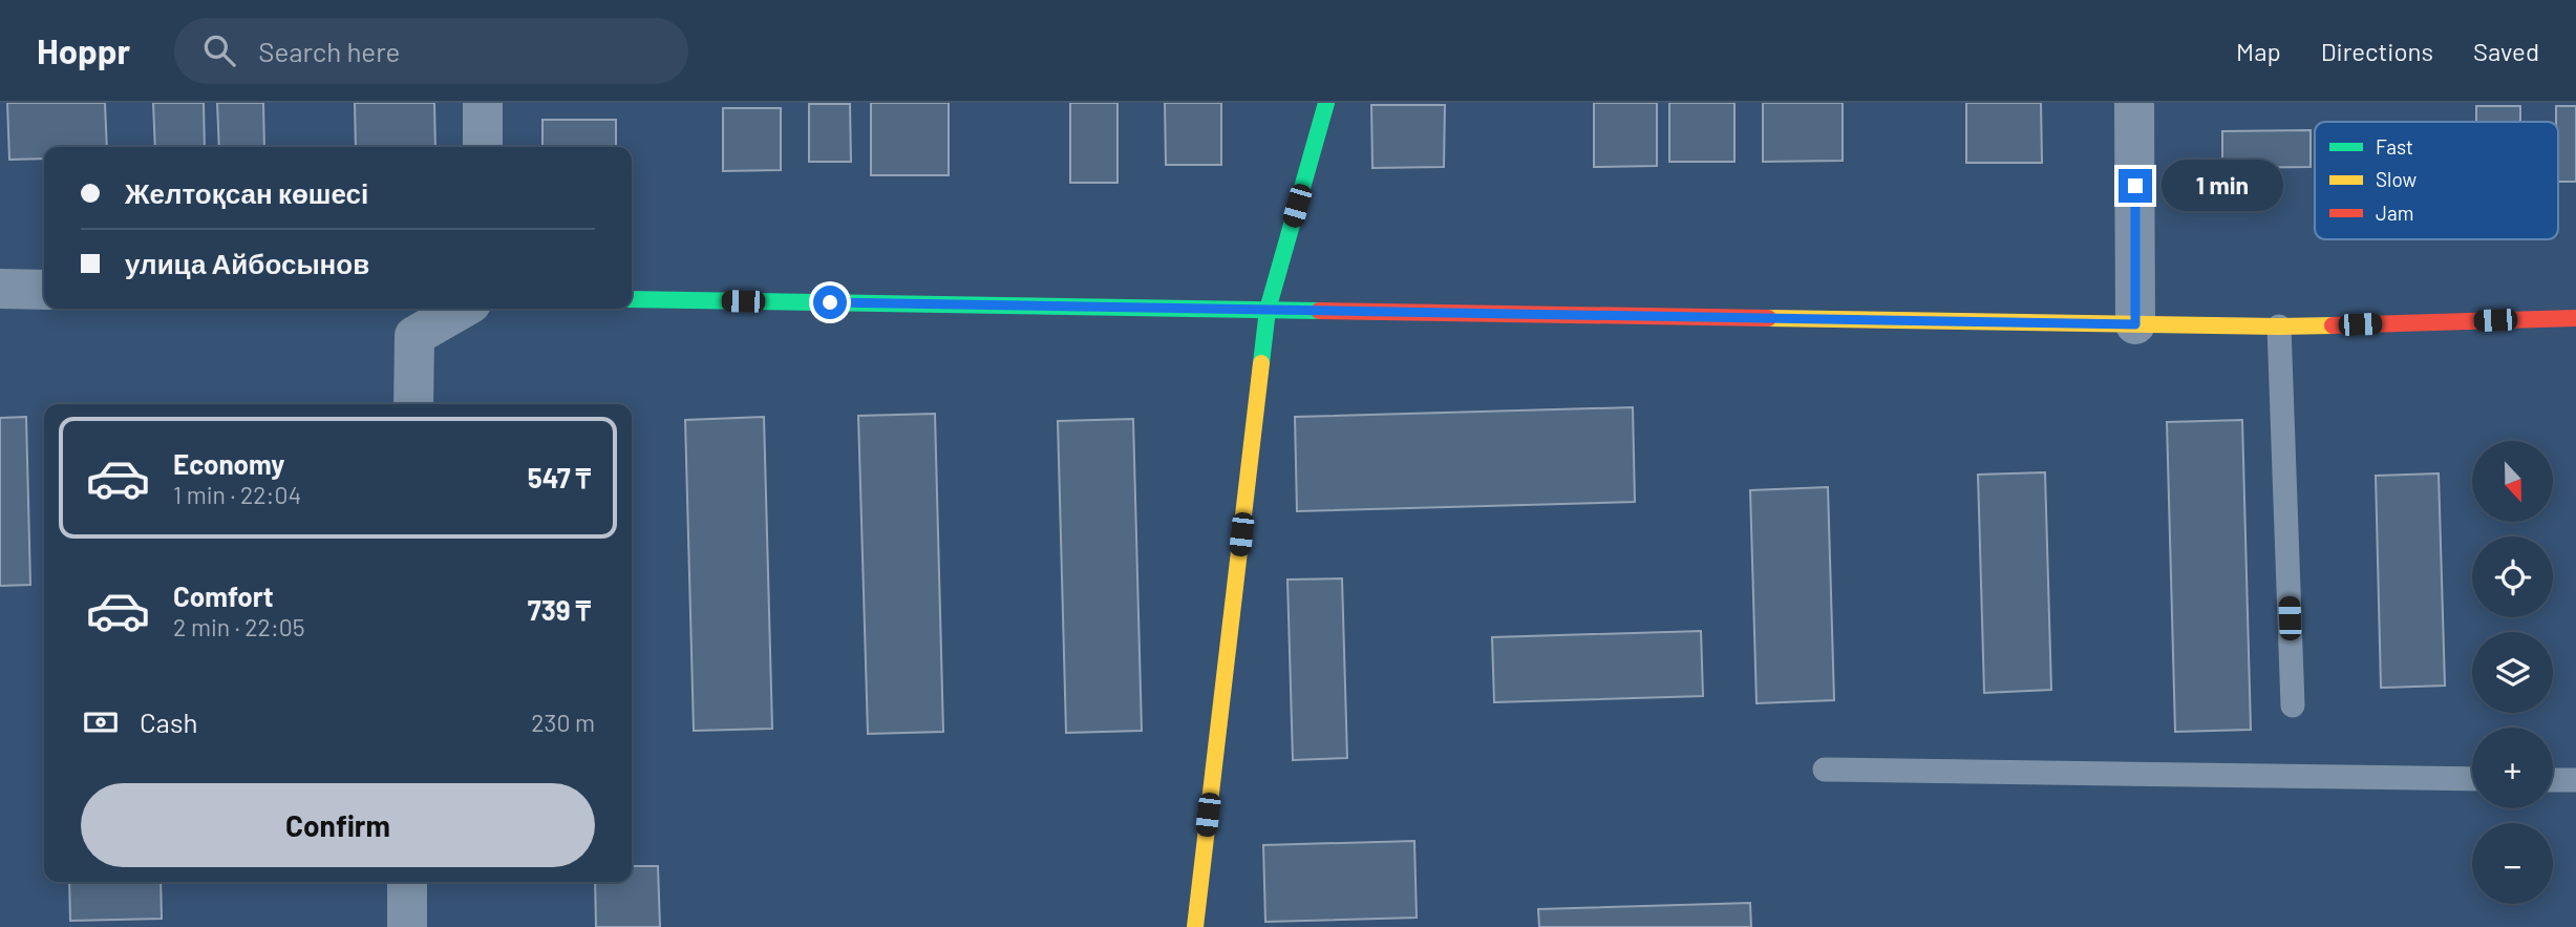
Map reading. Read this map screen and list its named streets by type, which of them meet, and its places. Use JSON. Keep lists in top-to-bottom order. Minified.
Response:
{"legend":["Fast","Slow","Jam"],"north":"bottom","page":{"header":"Hoppr","search":"Search here","nav":["Map","Directions","Saved"],"banner":["Желтоқсан көшесі","улица Айбосынов"],"bubble":"1 min","list":[{"name":"Economy","note":"1 min · 22:04","value":"547 ₸"},{"name":"Comfort","note":"2 min · 22:05","value":"739 ₸"}],"map_buttons":["+","−"],"pay":["Cash","230 m"],"buttons":"Confirm"}}
